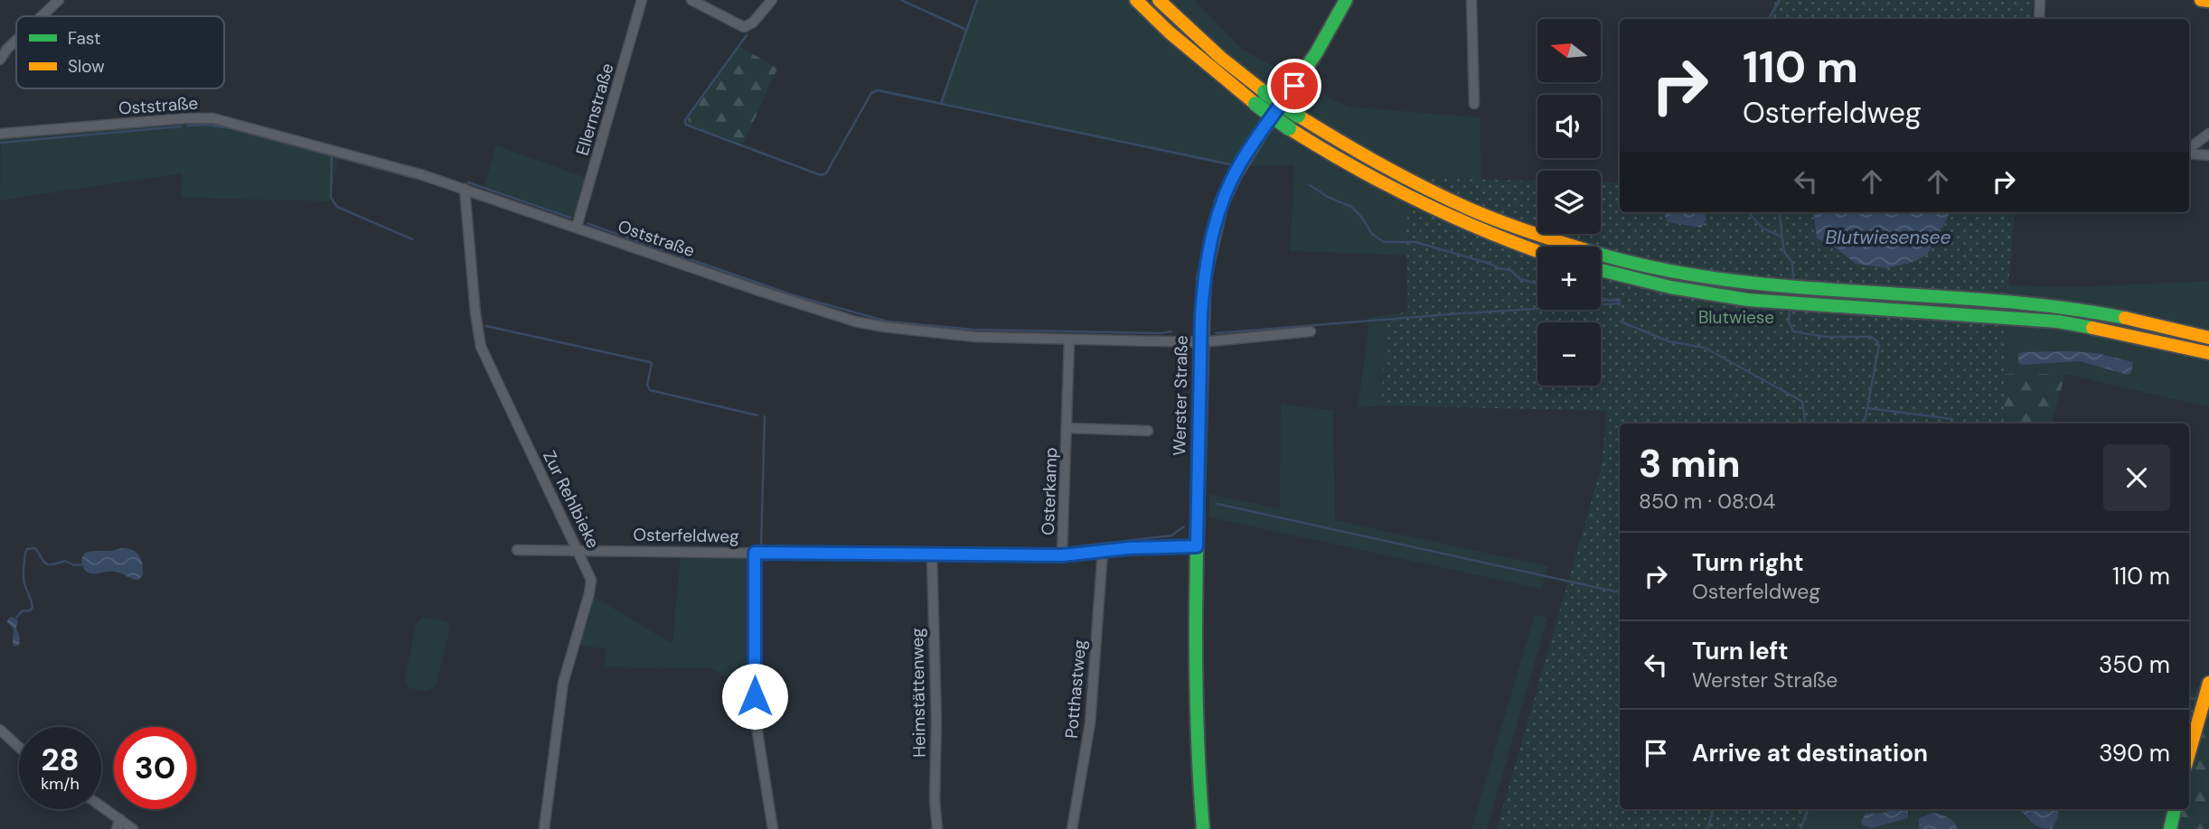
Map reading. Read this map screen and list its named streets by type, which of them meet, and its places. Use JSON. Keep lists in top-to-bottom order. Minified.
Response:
{"streets":{"main road":["Werster Straße"],"street":["Oststraße","Ellernstraße","Osterkamp","Zur Rehlbieke","Osterfeldweg","Potthastweg","Heimstättenweg"]},"crossings":[["Oststraße","Ellernstraße"],["Oststraße","Werster Straße"],["Oststraße","Osterkamp"],["Oststraße","Zur Rehlbieke"],["Werster Straße","Osterfeldweg"],["Osterkamp","Osterfeldweg"],["Zur Rehlbieke","Osterfeldweg"],["Osterfeldweg","Potthastweg"],["Osterfeldweg","Heimstättenweg"]],"water":["Blutwiesensee"],"parks":["Blutwiese"],"legend":["Fast","Slow"],"north":"left","page":{"map_buttons":["+","−"],"turn":["110 m","Osterfeldweg"],"heading":["3 min","850 m · 08:04"],"list":[{"name":"Turn right","note":"Osterfeldweg","value":"110 m"},{"name":"Turn left","note":"Werster Straße","value":"350 m"},{"name":"Arrive at destination","value":"390 m"}],"speed":"28 km/h","limit":"30"}}
